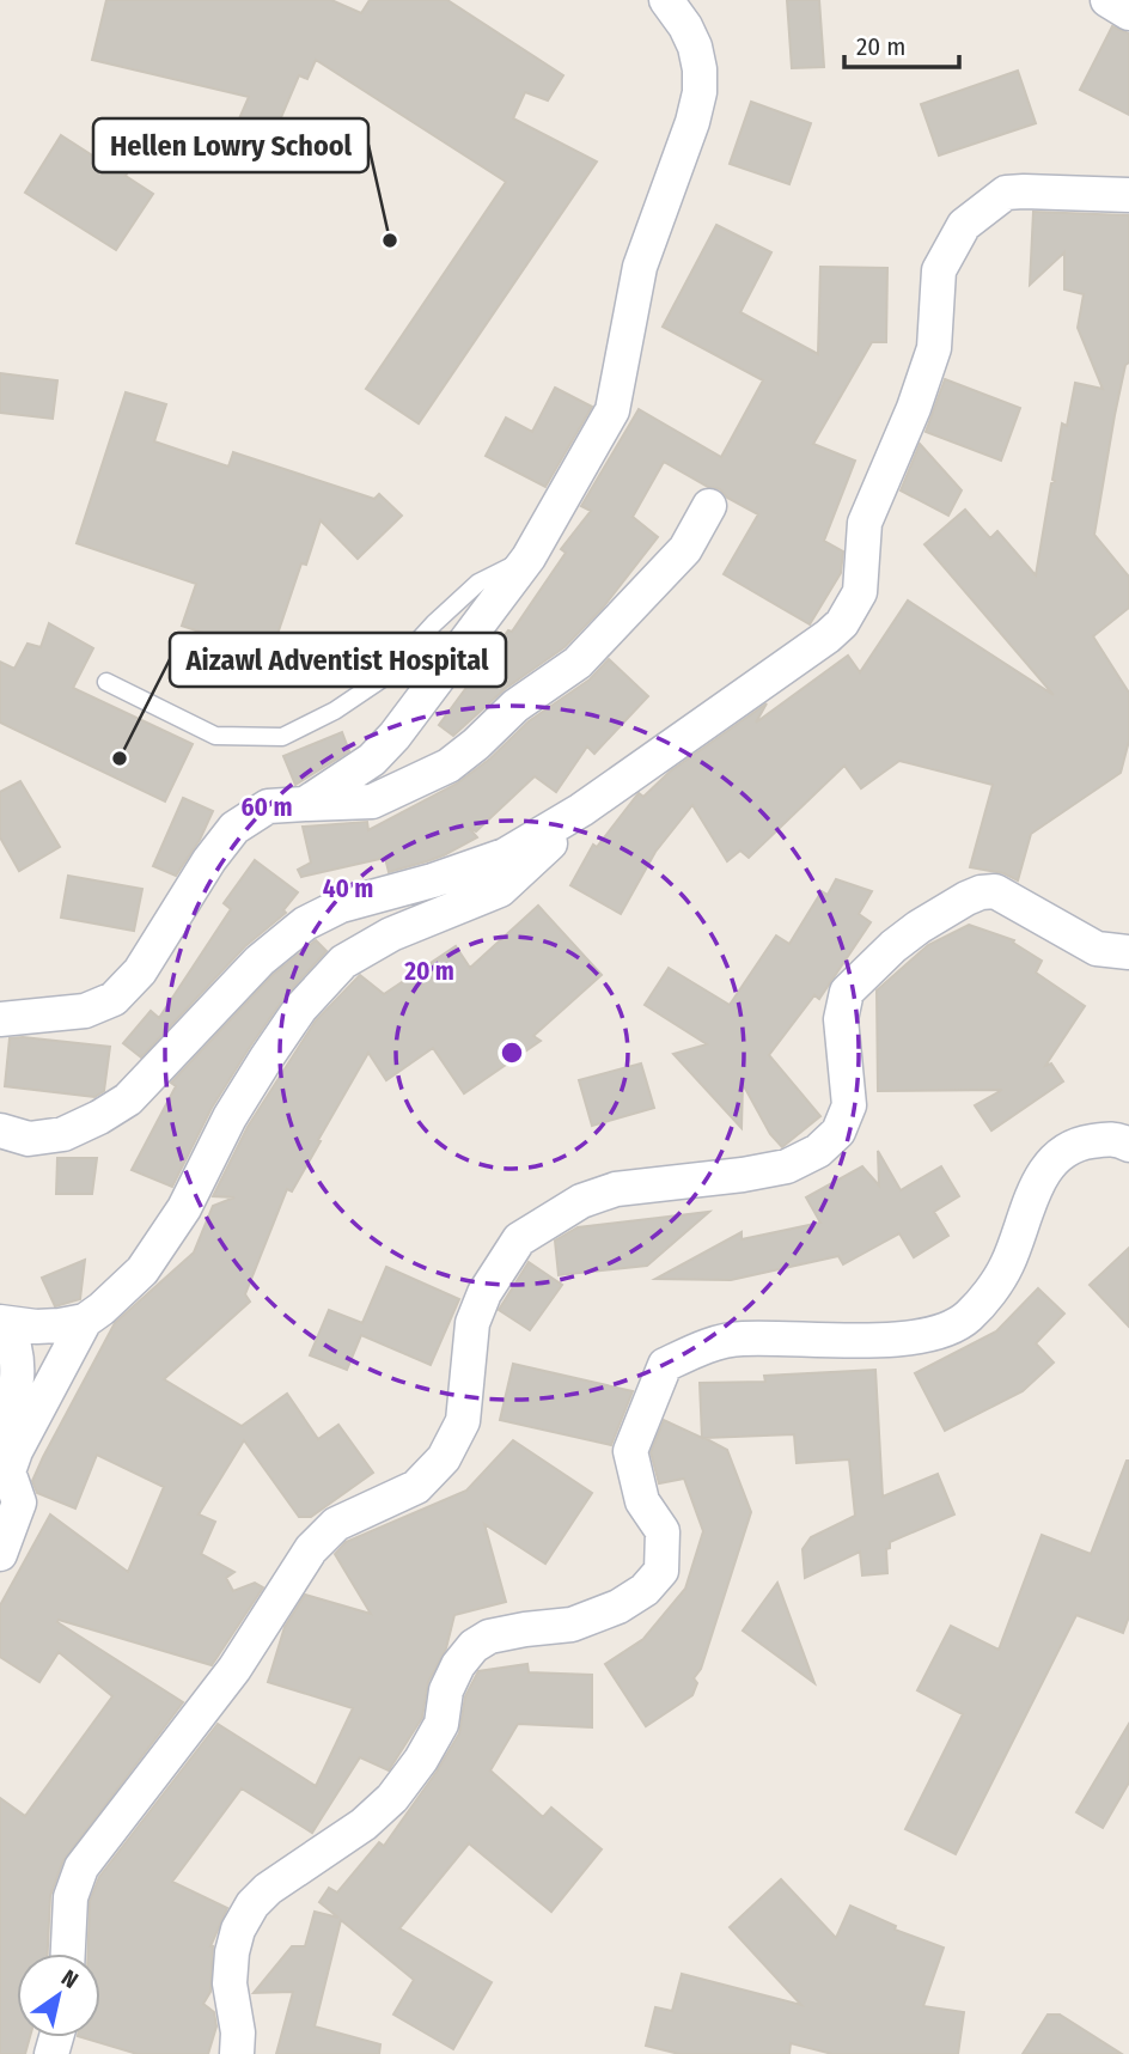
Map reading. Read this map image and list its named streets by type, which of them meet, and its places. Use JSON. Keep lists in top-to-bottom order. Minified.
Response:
{"places":["Hellen Lowry School","Aizawl Adventist Hospital"],"scale_bar":"20 m","north":"top right","rings":["60 m","40 m","20 m"]}
